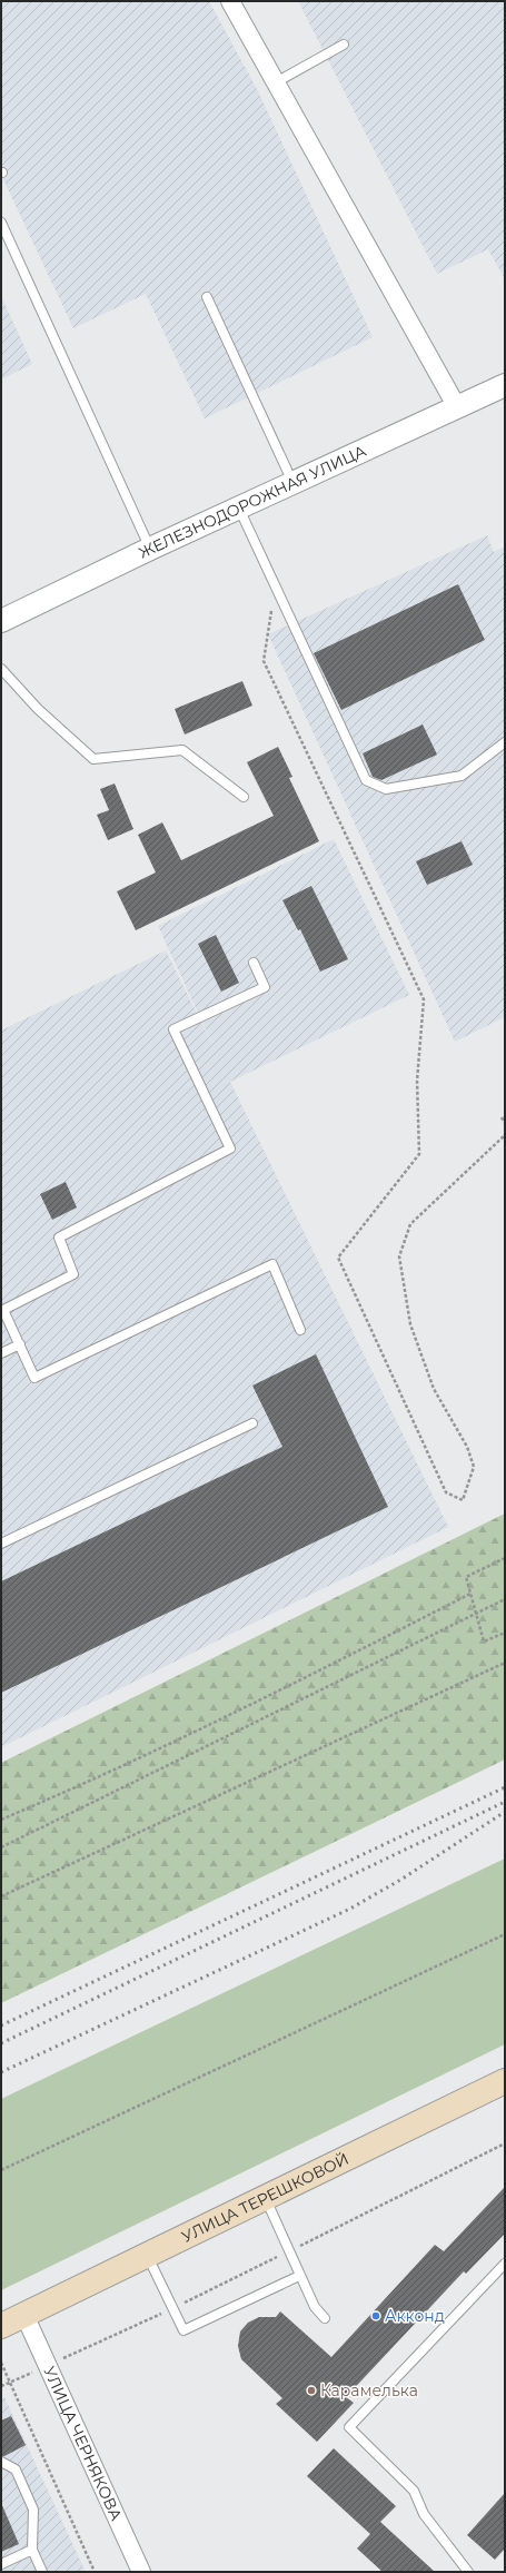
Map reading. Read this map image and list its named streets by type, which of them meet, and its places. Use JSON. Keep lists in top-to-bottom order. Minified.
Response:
{"streets":{"main road":["УЛИЦА ТЕРЕШКОВОЙ"],"street":["ЖЕЛЕЗНОДОРОЖНАЯ УЛИЦА","УЛИЦА ЧЕРНЯКОВА"]},"crossings":[["УЛИЦА ТЕРЕШКОВОЙ","УЛИЦА ЧЕРНЯКОВА"]],"places":["Акконд","Карамелька"]}
